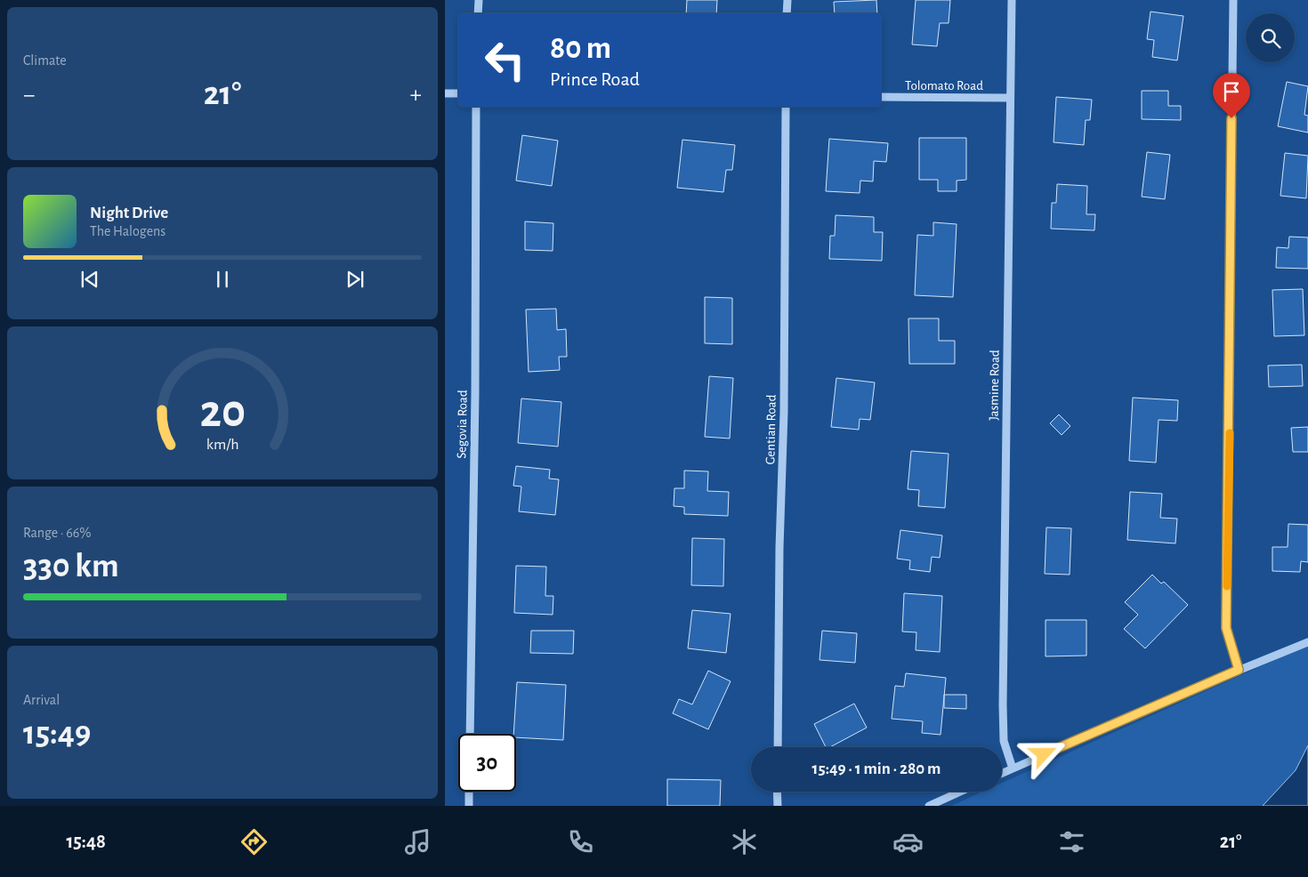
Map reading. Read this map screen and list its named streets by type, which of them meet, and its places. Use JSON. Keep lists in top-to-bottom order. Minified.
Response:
{"streets":{"street":["Tolomato Road","Jasmine Road","Segovia Road","Gentian Road"]},"crossings":[["Tolomato Road","Jasmine Road"]],"page":{"tile":["Climate",["Range · 66%","330 km"],["Arrival","15:49"]],"turn":["80 m","Prince Road"],"heat":["−","21°","+"],"song":["Night Drive","The Halogens"],"limit":"30","trip":"15:49 · 1 min · 280 m","tabs":["15:48","21°"],"gauge":["20","km/h"]}}
